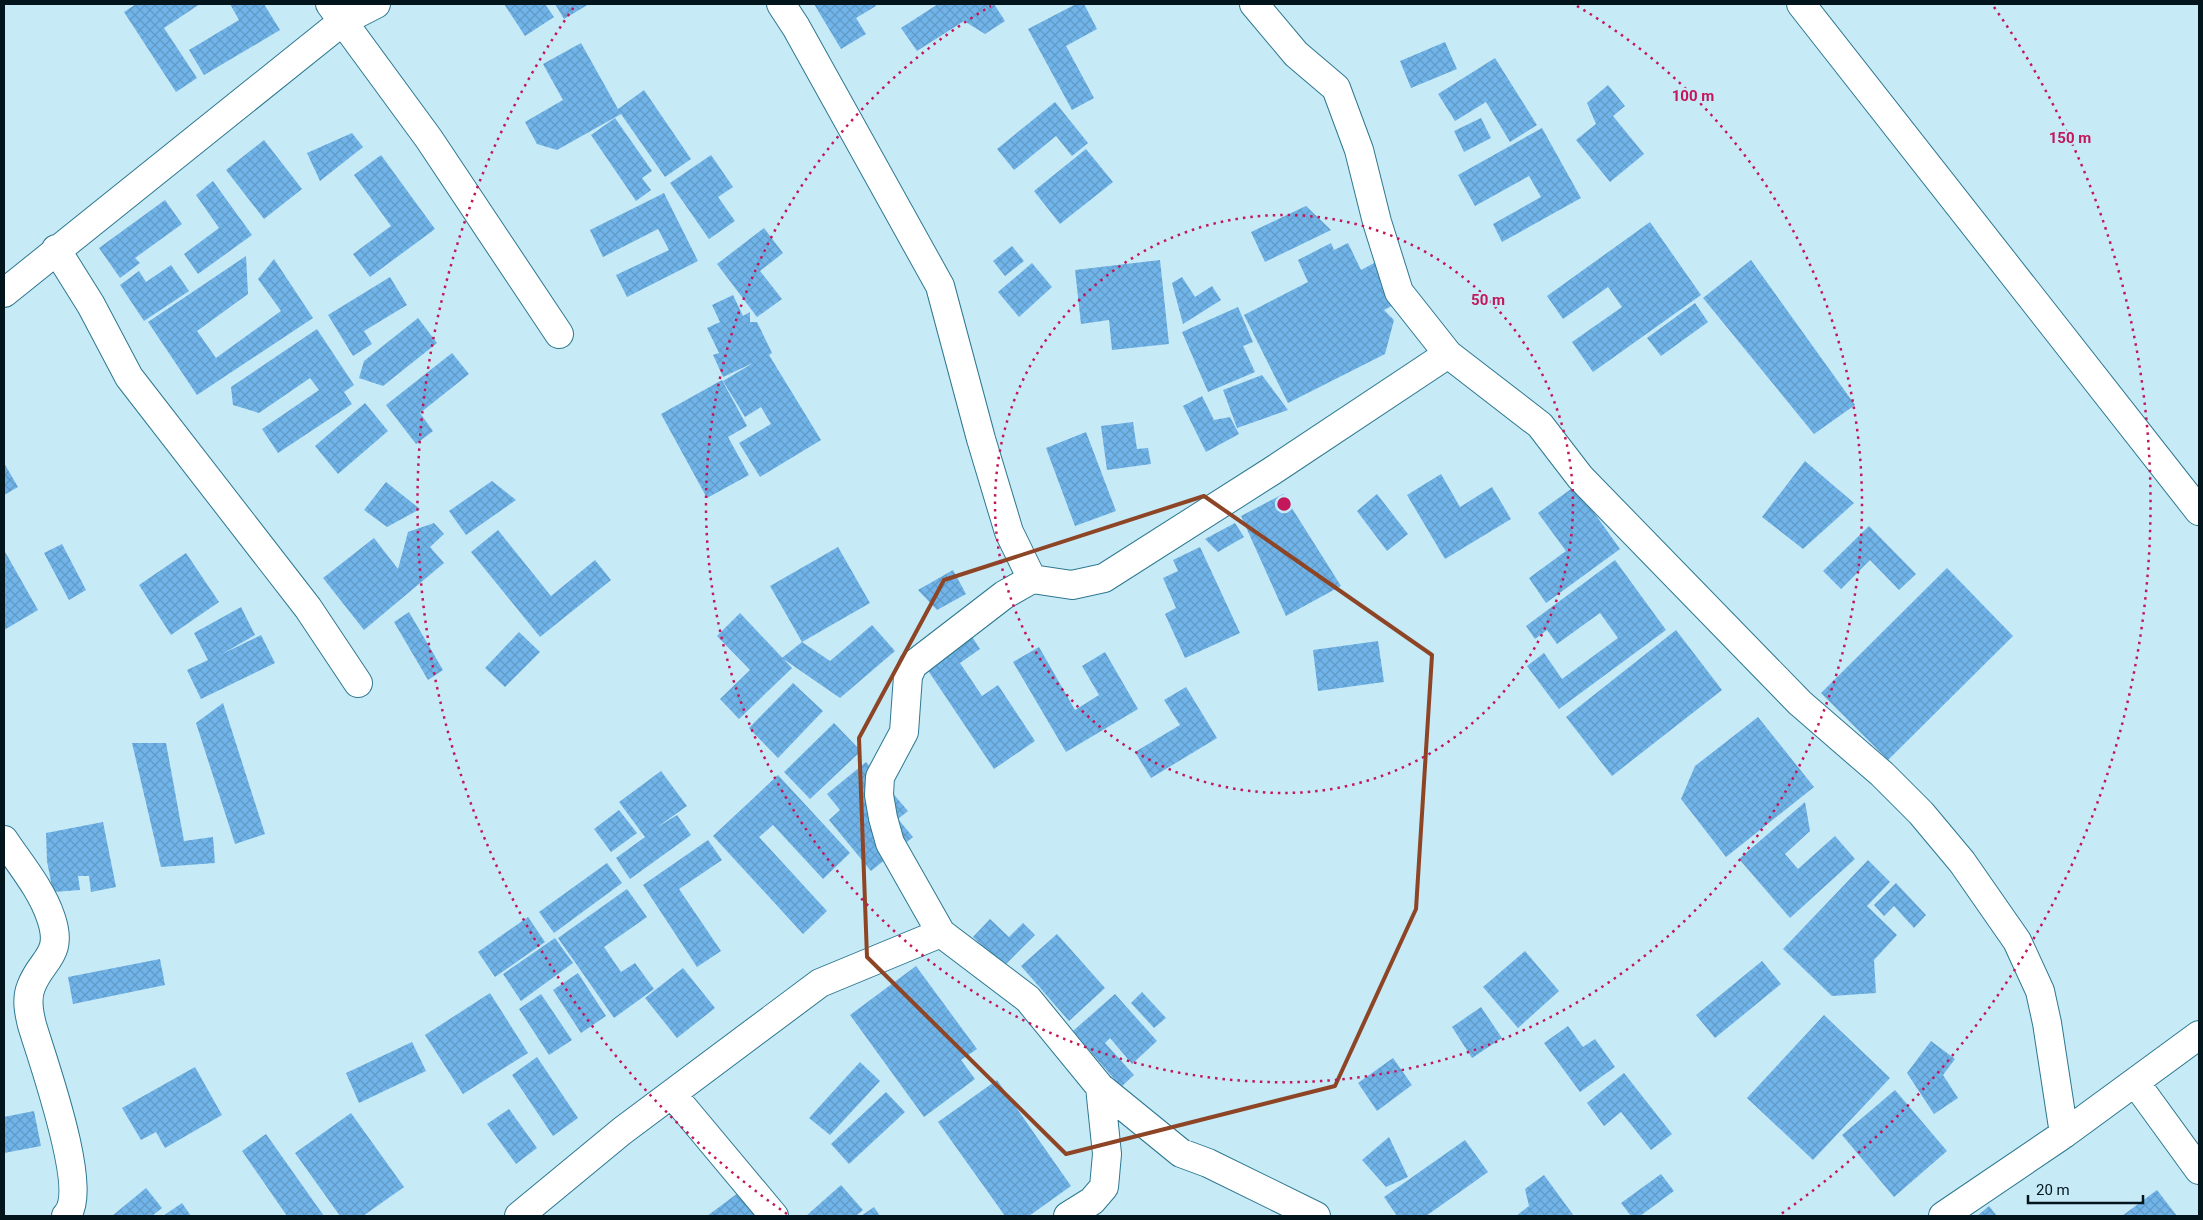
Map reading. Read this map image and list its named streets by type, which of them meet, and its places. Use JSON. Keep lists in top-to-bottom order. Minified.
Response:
{"scale_bar":"20 m","rings":["100 m","150 m","50 m"]}
